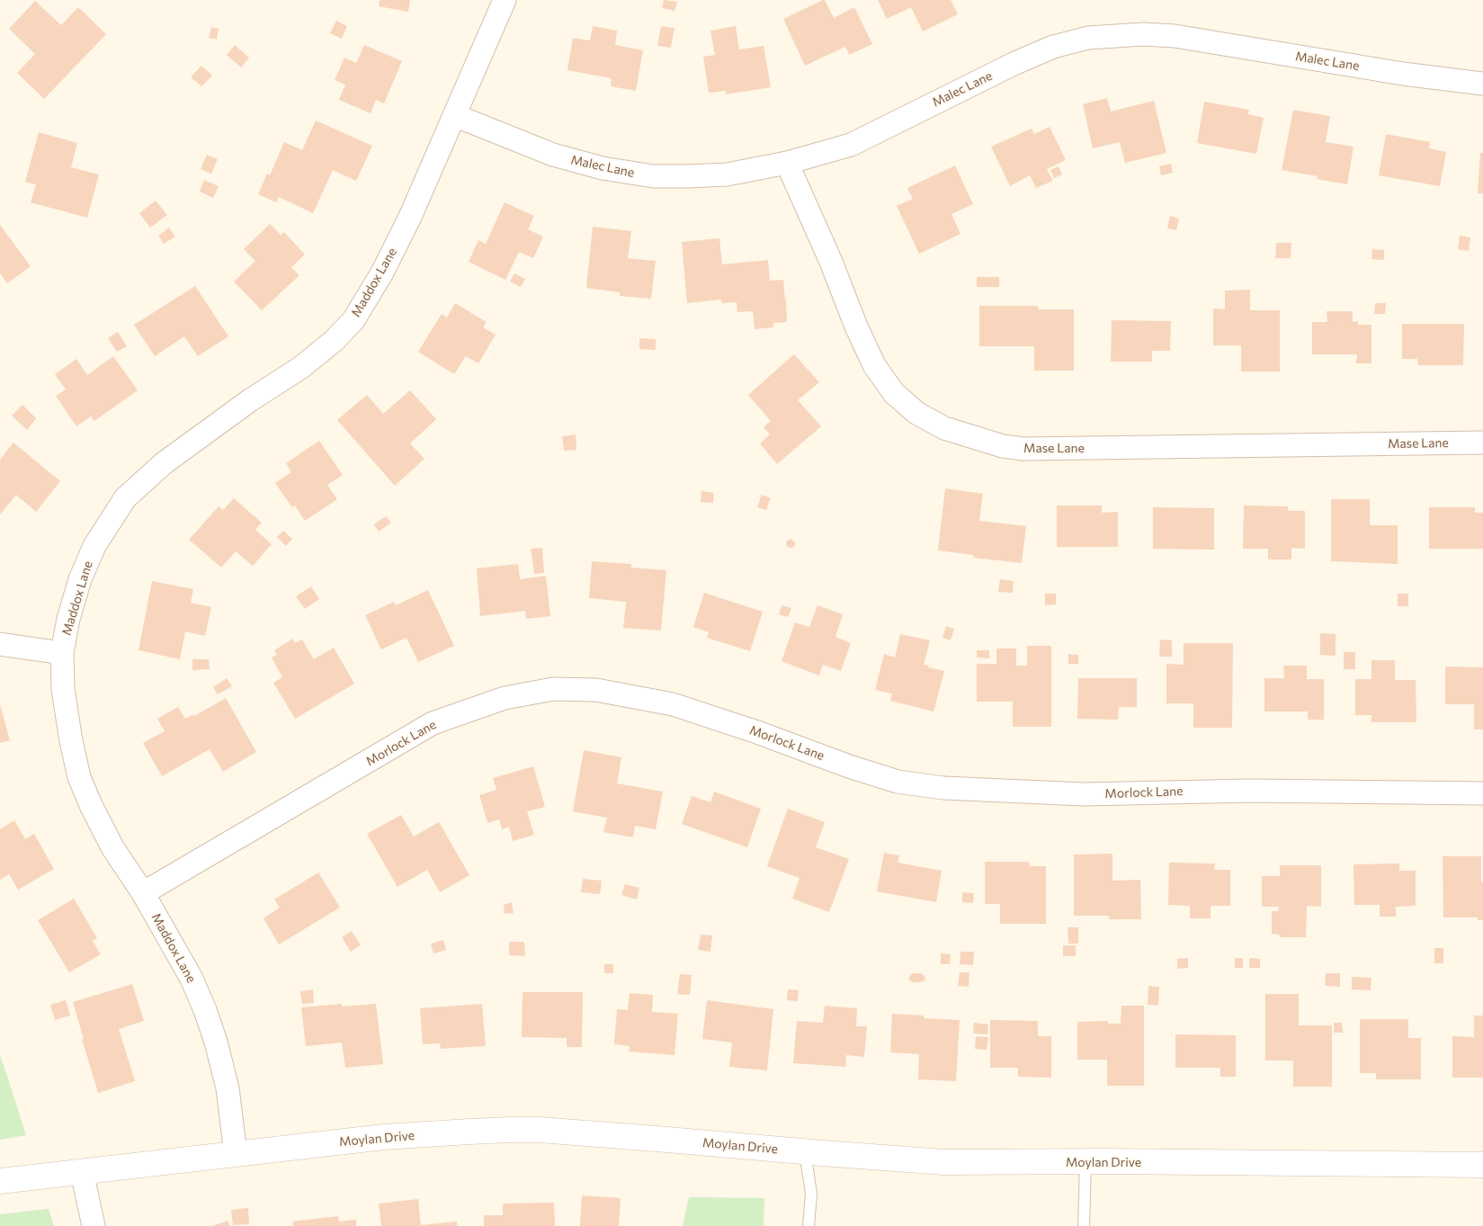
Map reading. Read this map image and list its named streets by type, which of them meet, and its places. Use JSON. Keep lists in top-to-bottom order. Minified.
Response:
{"streets":{"street":["Malec Lane","Maddox Lane","Mase Lane","Morlock Lane","Moylan Drive"]},"crossings":[["Malec Lane","Maddox Lane"],["Malec Lane","Mase Lane"],["Maddox Lane","Morlock Lane"],["Maddox Lane","Moylan Drive"]]}
